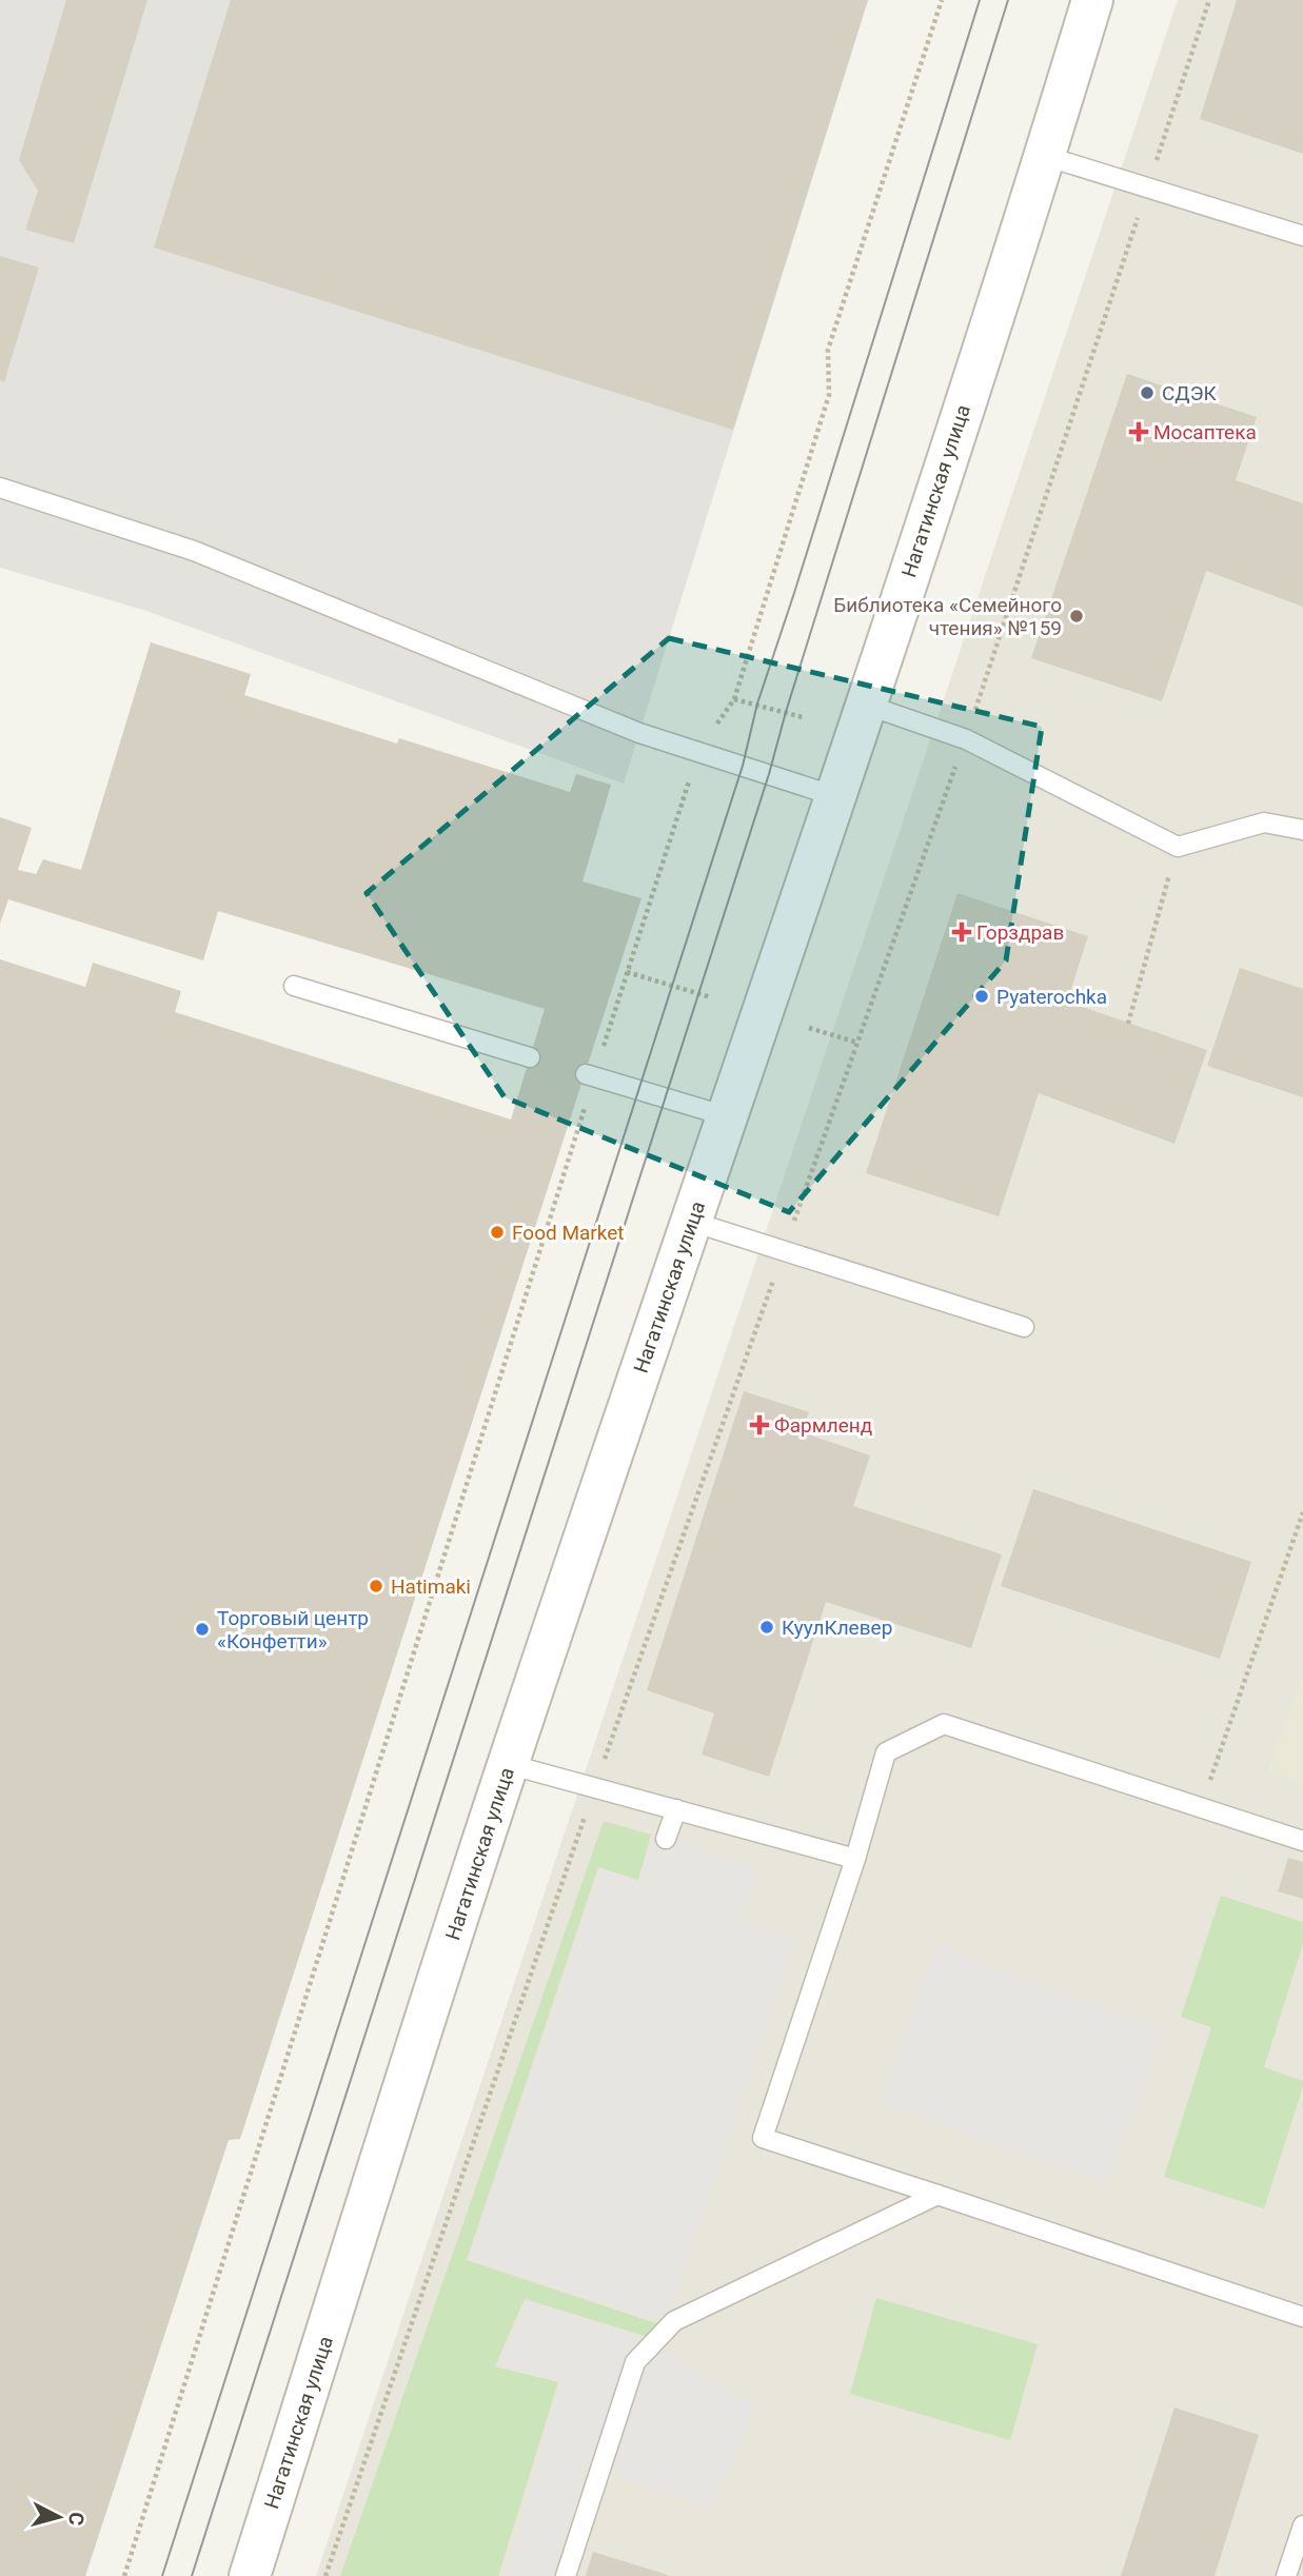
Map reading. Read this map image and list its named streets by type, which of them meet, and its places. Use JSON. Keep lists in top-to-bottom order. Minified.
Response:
{"streets":{"street":["Нагатинская улица"]},"places":{"other":["СДЭК","Библиотека «Семейного чтения» №159","Pyaterochka","Food Market","Hatimaki","КуулКлевер","Торговый центр «Конфетти»"],"health":["Мосаптека","Горздрав","Фармленд"]},"north":"right"}
